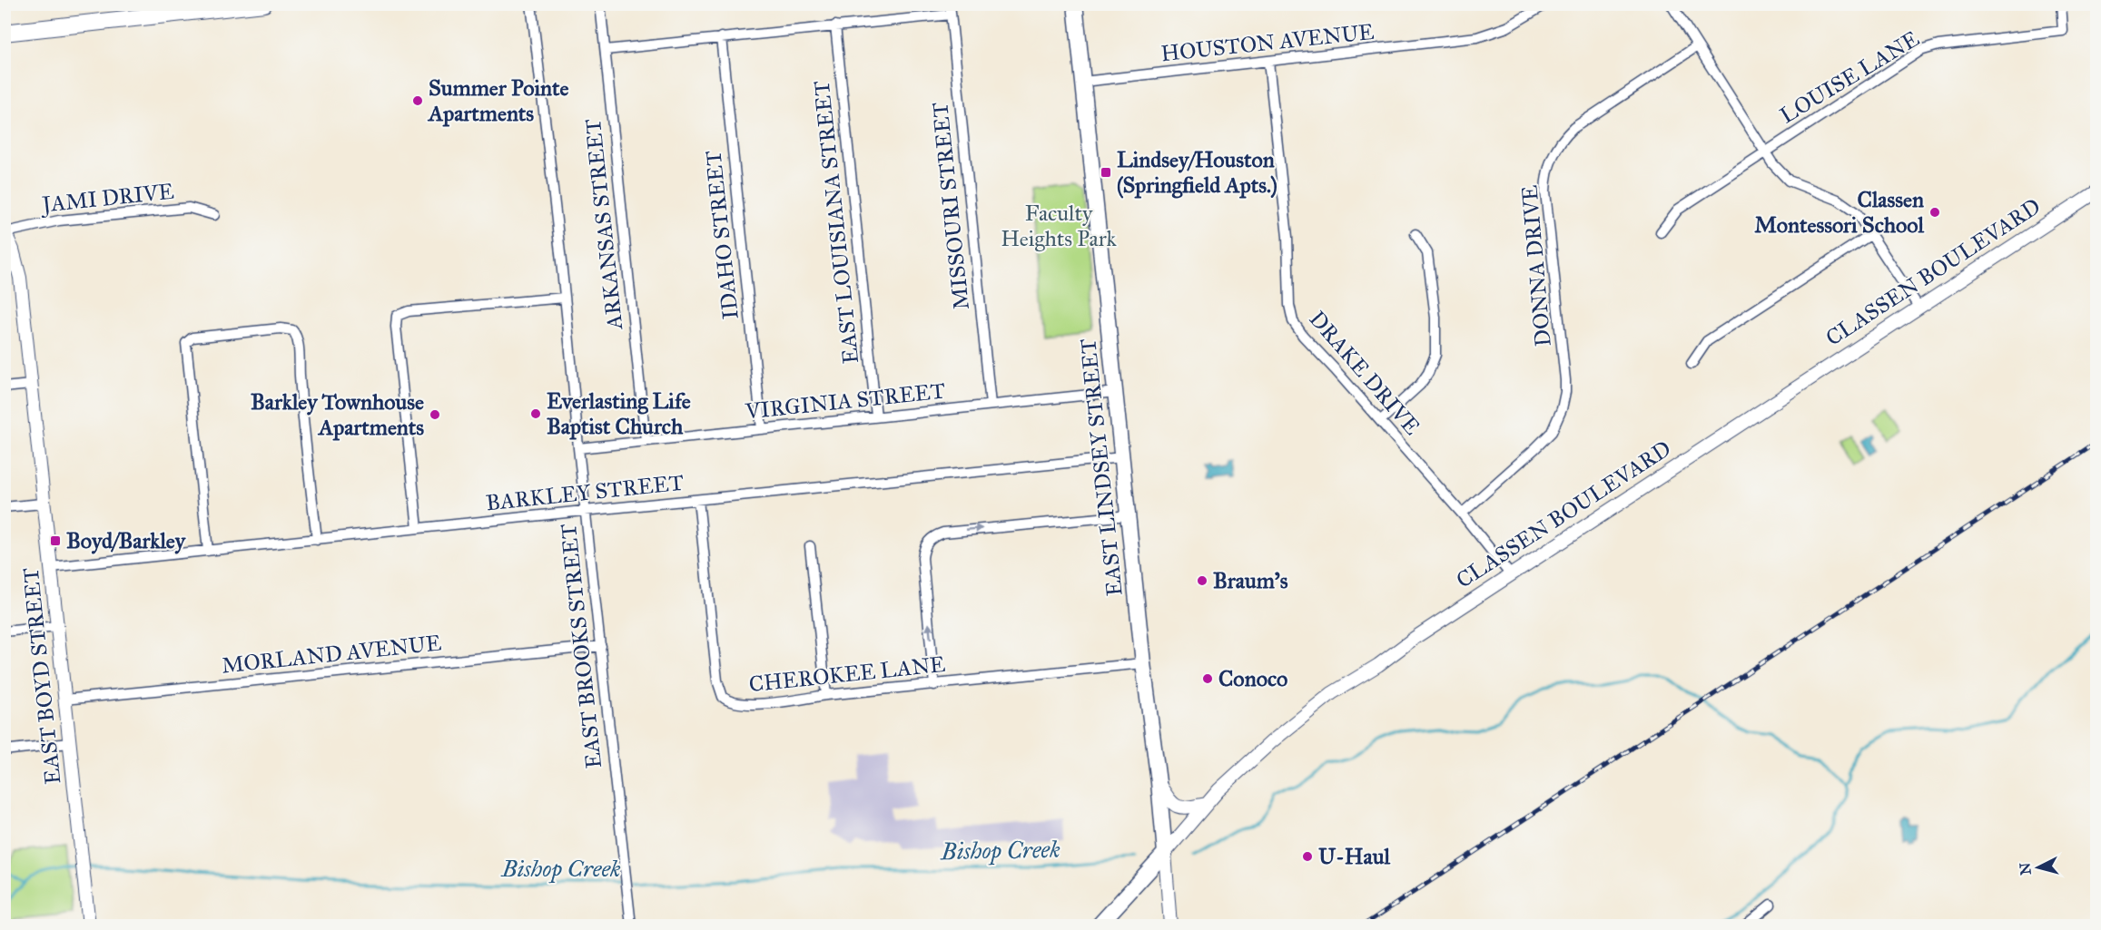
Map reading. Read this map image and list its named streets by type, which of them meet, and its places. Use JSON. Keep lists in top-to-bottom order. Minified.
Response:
{"streets":{"main road":["CLASSEN BOULEVARD","EAST LINDSEY STREET"],"street":["HOUSTON AVENUE","LOUISE LANE","JAMI DRIVE","MISSOURI STREET","EAST LOUISIANA STREET","ARKANSAS STREET","IDAHO STREET","DONNA DRIVE","DRAKE DRIVE","VIRGINIA STREET","BARKLEY STREET","EAST BROOKS STREET","MORLAND AVENUE","CHEROKEE LANE","EAST BOYD STREET"]},"crossings":[["HOUSTON AVENUE","DRAKE DRIVE"],["HOUSTON AVENUE","EAST LINDSEY STREET"],["JAMI DRIVE","EAST BOYD STREET"],["MISSOURI STREET","VIRGINIA STREET"],["EAST LOUISIANA STREET","VIRGINIA STREET"],["ARKANSAS STREET","VIRGINIA STREET"],["IDAHO STREET","VIRGINIA STREET"],["DONNA DRIVE","DRAKE DRIVE"],["CLASSEN BOULEVARD","DRAKE DRIVE"],["CLASSEN BOULEVARD","EAST LINDSEY STREET"],["VIRGINIA STREET","EAST LINDSEY STREET"],["VIRGINIA STREET","EAST BROOKS STREET"],["EAST LINDSEY STREET","BARKLEY STREET"],["EAST LINDSEY STREET","CHEROKEE LANE"],["BARKLEY STREET","EAST BROOKS STREET"],["BARKLEY STREET","CHEROKEE LANE"],["BARKLEY STREET","EAST BOYD STREET"],["EAST BROOKS STREET","MORLAND AVENUE"],["MORLAND AVENUE","EAST BOYD STREET"]],"water":["Bishop Creek"],"parks":["Faculty Heights Park"],"places":{"other":["Summer Pointe Apartments","Classen Montessori School","Everlasting Life Baptist Church","Barkley Townhouse Apartments","Braum's","Conoco","U-Haul"],"transit":["Lindsey/Houston (Springfield Apts.)","Boyd/Barkley"]},"north":"left"}
